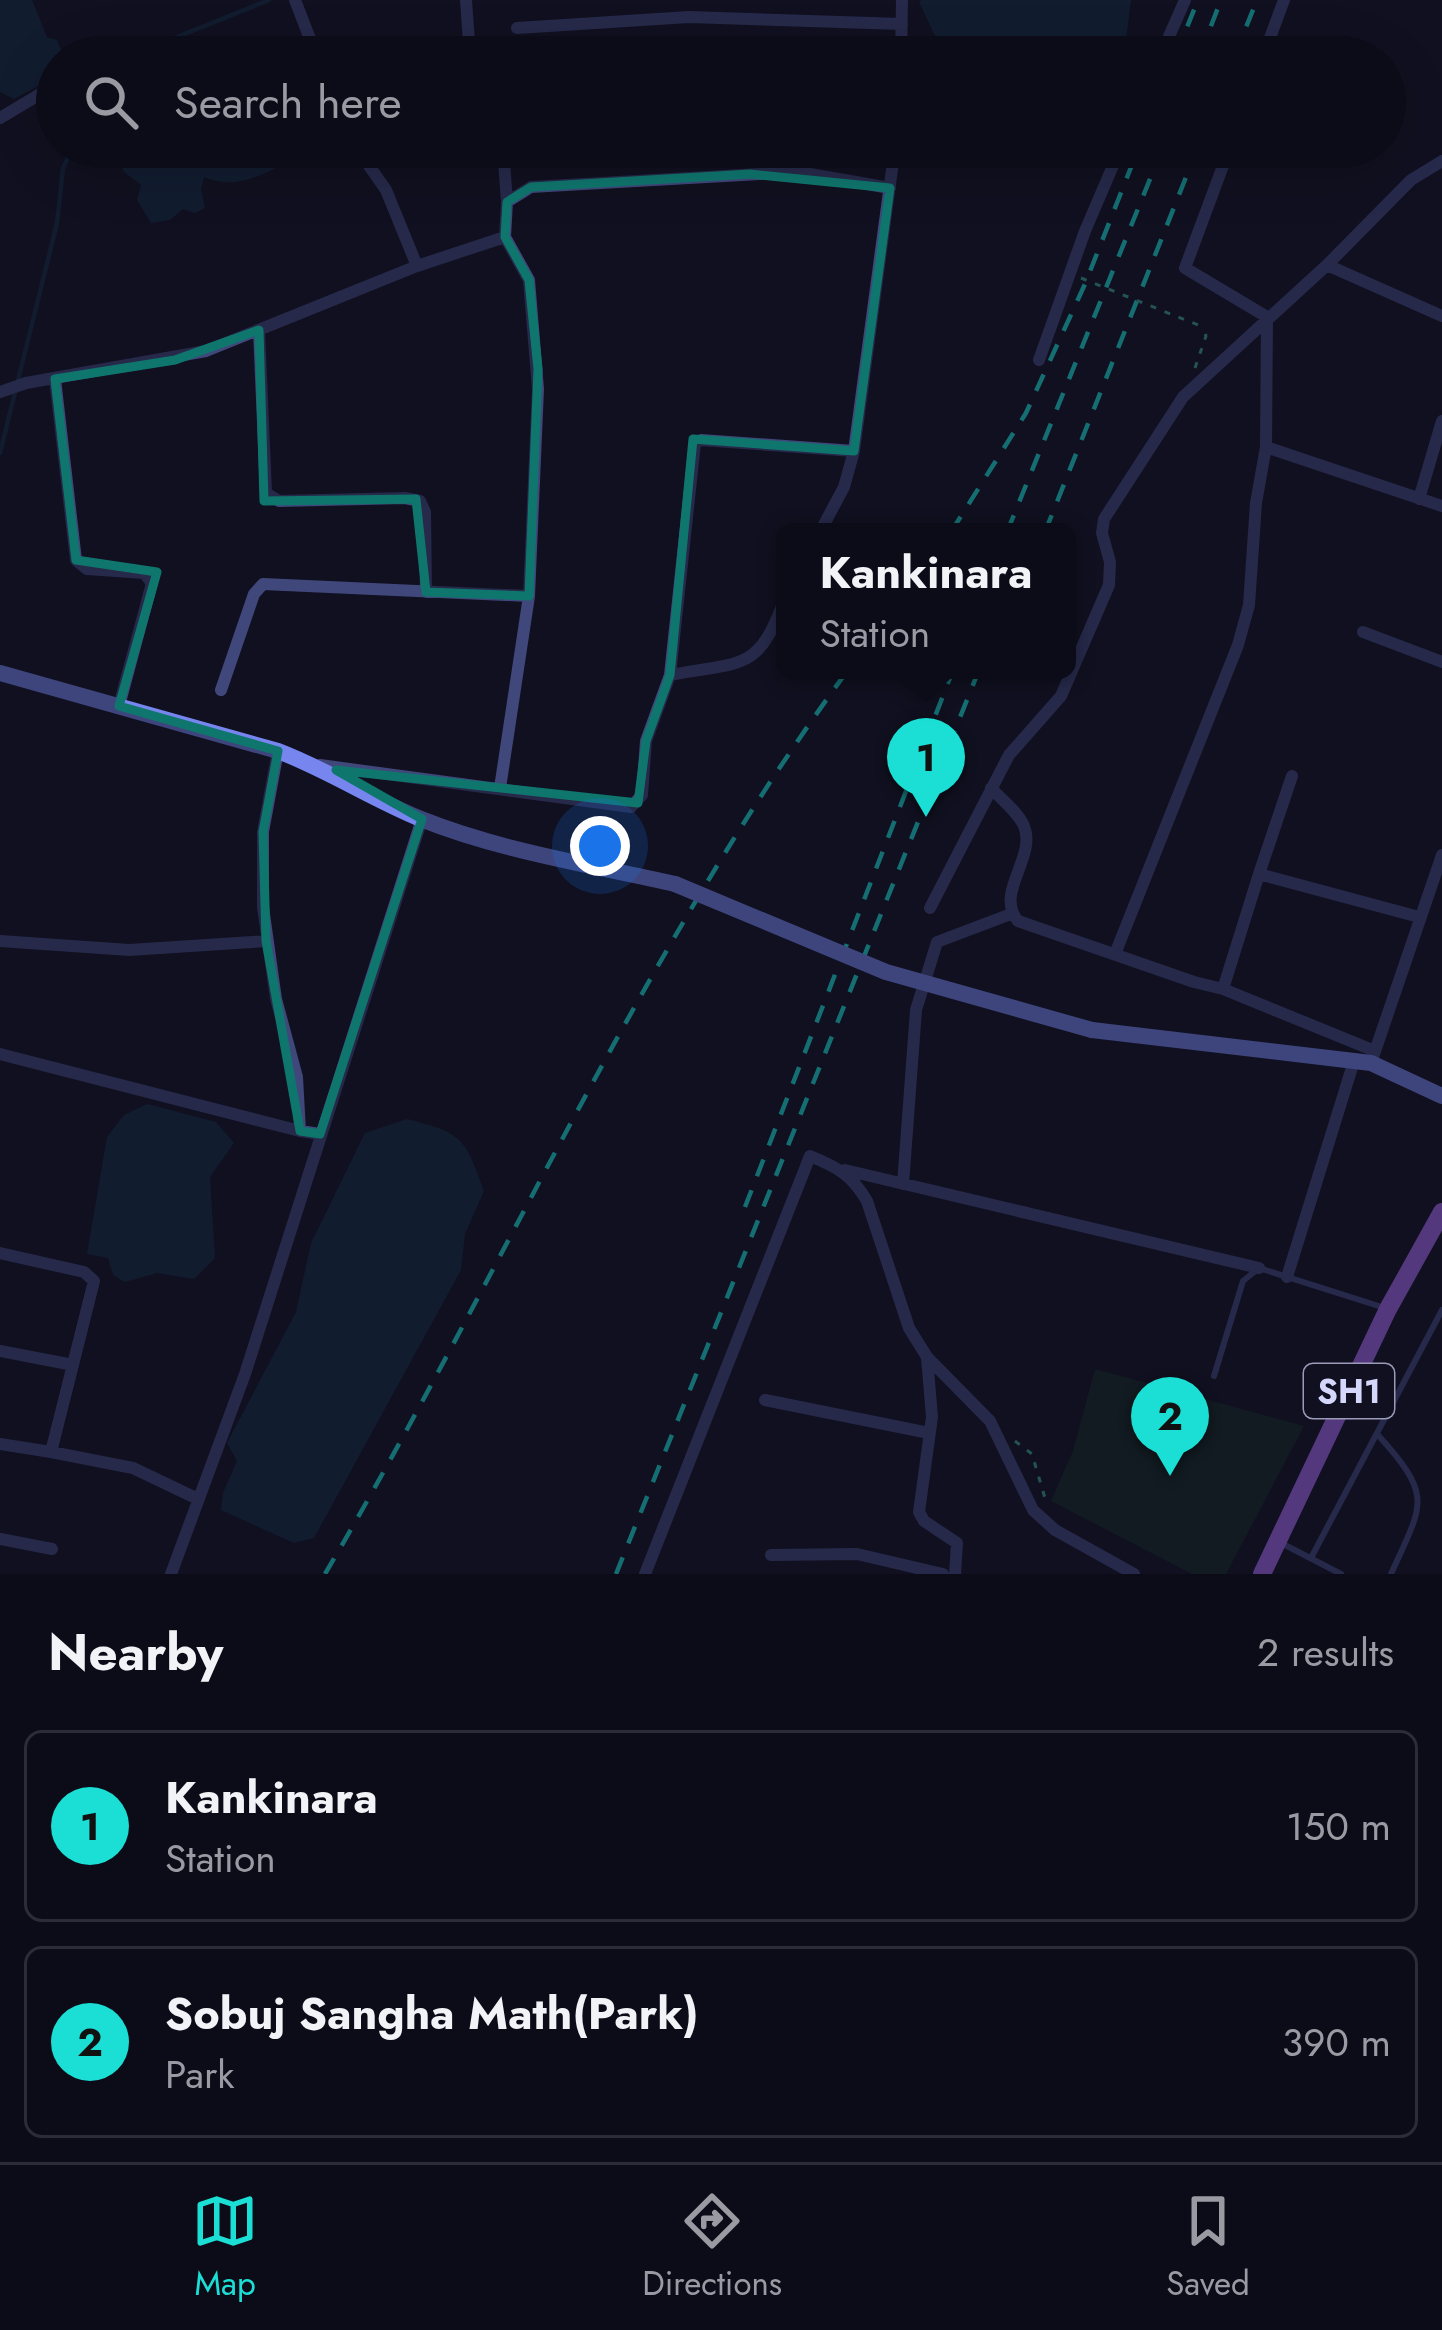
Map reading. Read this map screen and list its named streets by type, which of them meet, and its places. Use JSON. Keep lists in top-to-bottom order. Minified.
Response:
{"streets":{"main road":["SH1"]},"page":{"search":"Search here","popup":["Kankinara","Station"],"pins":["1","2"],"heading":["Nearby","2 results"],"list":[{"mark":"1","name":"Kankinara","note":"Station","value":"150 m"},{"mark":"2","name":"Sobuj Sangha Math(Park)","note":"Park","value":"390 m"}],"nav":["Map","Directions","Saved"]}}
